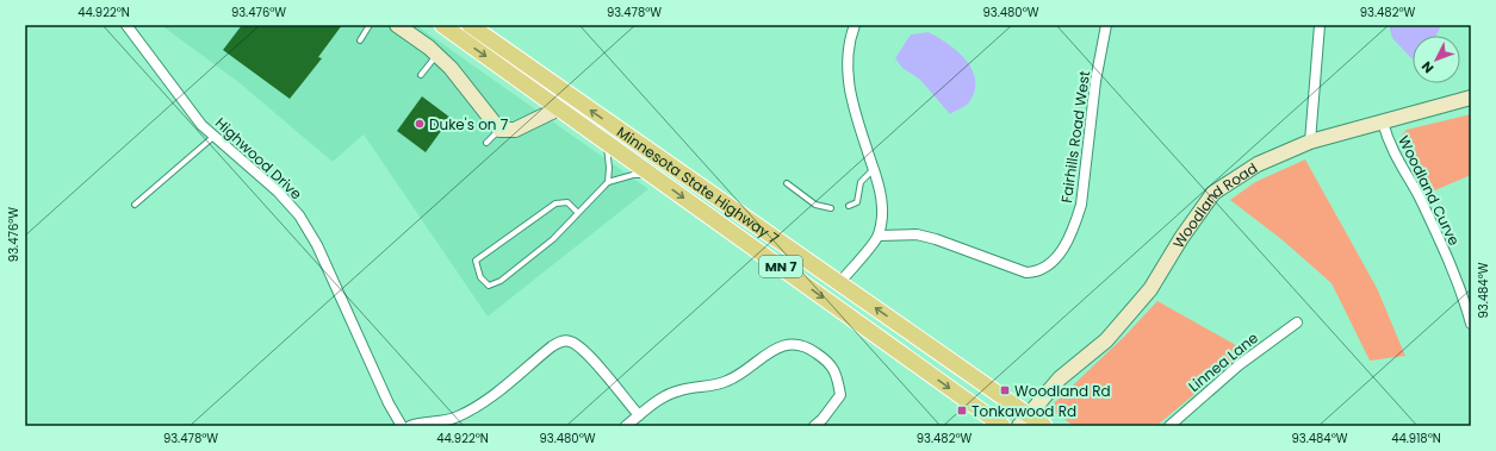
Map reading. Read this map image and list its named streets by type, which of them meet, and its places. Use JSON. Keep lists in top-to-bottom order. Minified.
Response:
{"streets":{"main road":["Minnesota State Highway 7","MN 7"],"street":["Fairhills Road West","Highwood Drive","Woodland Curve","Woodland Road","Linnea Lane"]},"crossings":[["Minnesota State Highway 7","Woodland Road"],["Woodland Curve","Woodland Road"]],"places":{"other":["Duke's on 7"],"transit":["Woodland Rd","Tonkawood Rd"]},"north":"bottom left","coordinates":["44.922°N","93.476°W","93.478°W","93.480°W","93.482°W","93.484°W","44.918°N"]}
